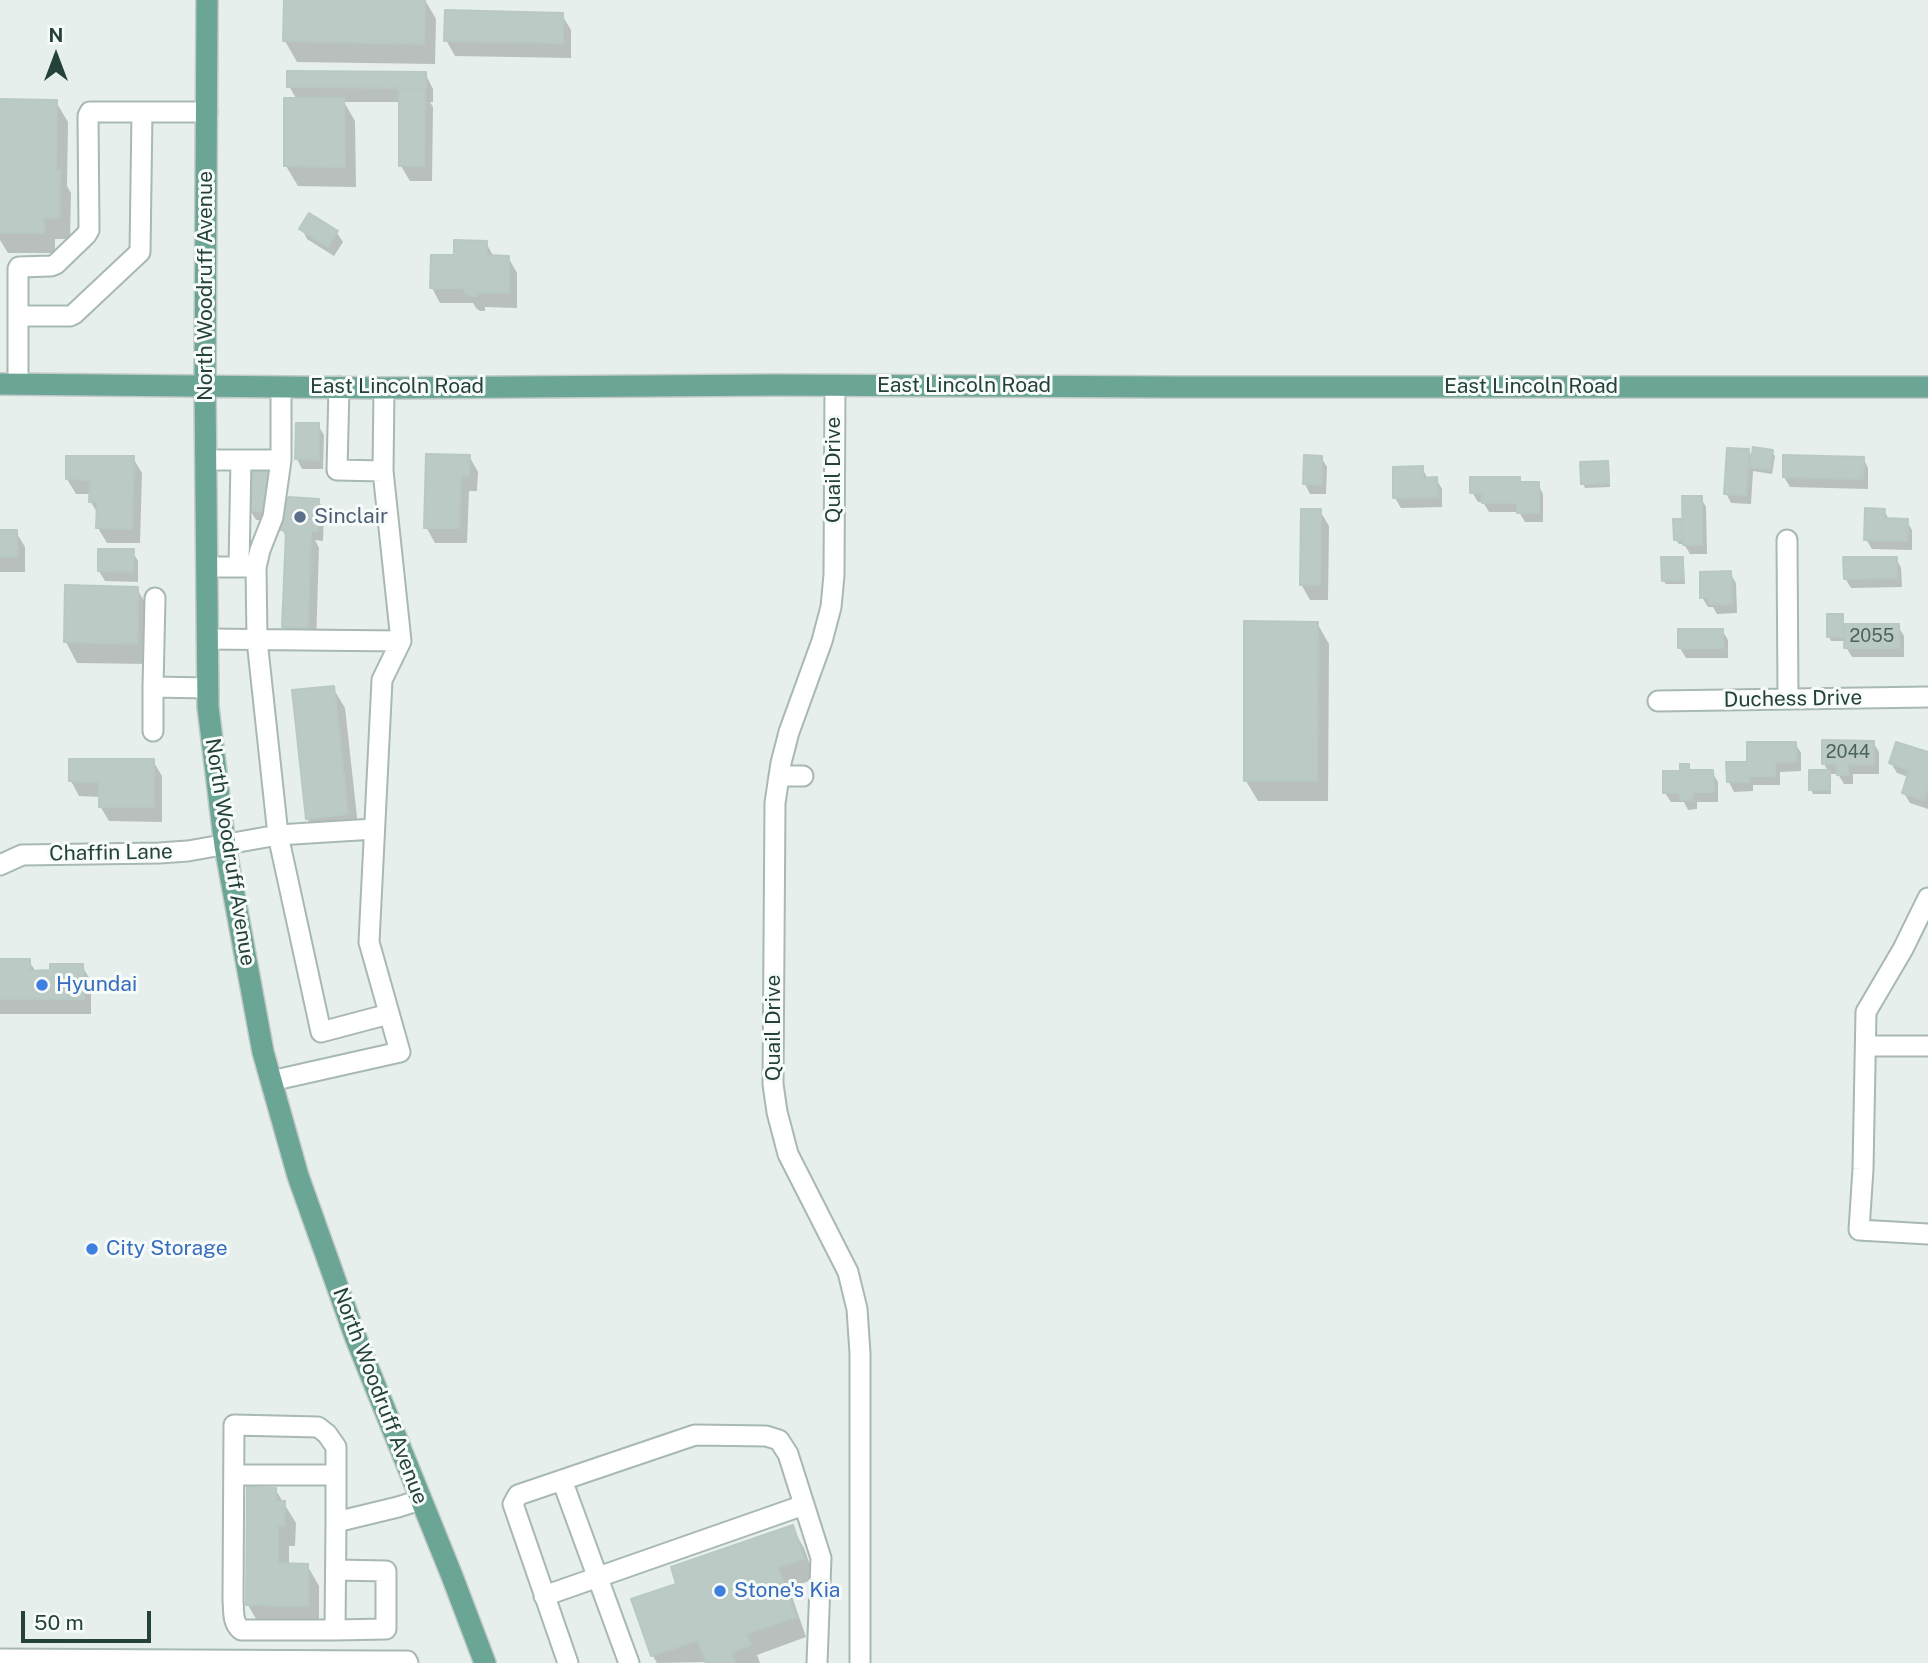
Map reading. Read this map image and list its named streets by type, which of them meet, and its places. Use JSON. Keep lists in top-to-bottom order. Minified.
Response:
{"streets":{"main road":["North Woodruff Avenue","East Lincoln Road"],"street":["Quail Drive","Duchess Drive","Chaffin Lane"]},"crossings":[["North Woodruff Avenue","East Lincoln Road"],["North Woodruff Avenue","Chaffin Lane"],["East Lincoln Road","Quail Drive"]],"places":["Sinclair","Hyundai","City Storage","Stone's Kia"],"house_numbers":["2055","2044"],"scale_bar":"50 m","north":"top"}
